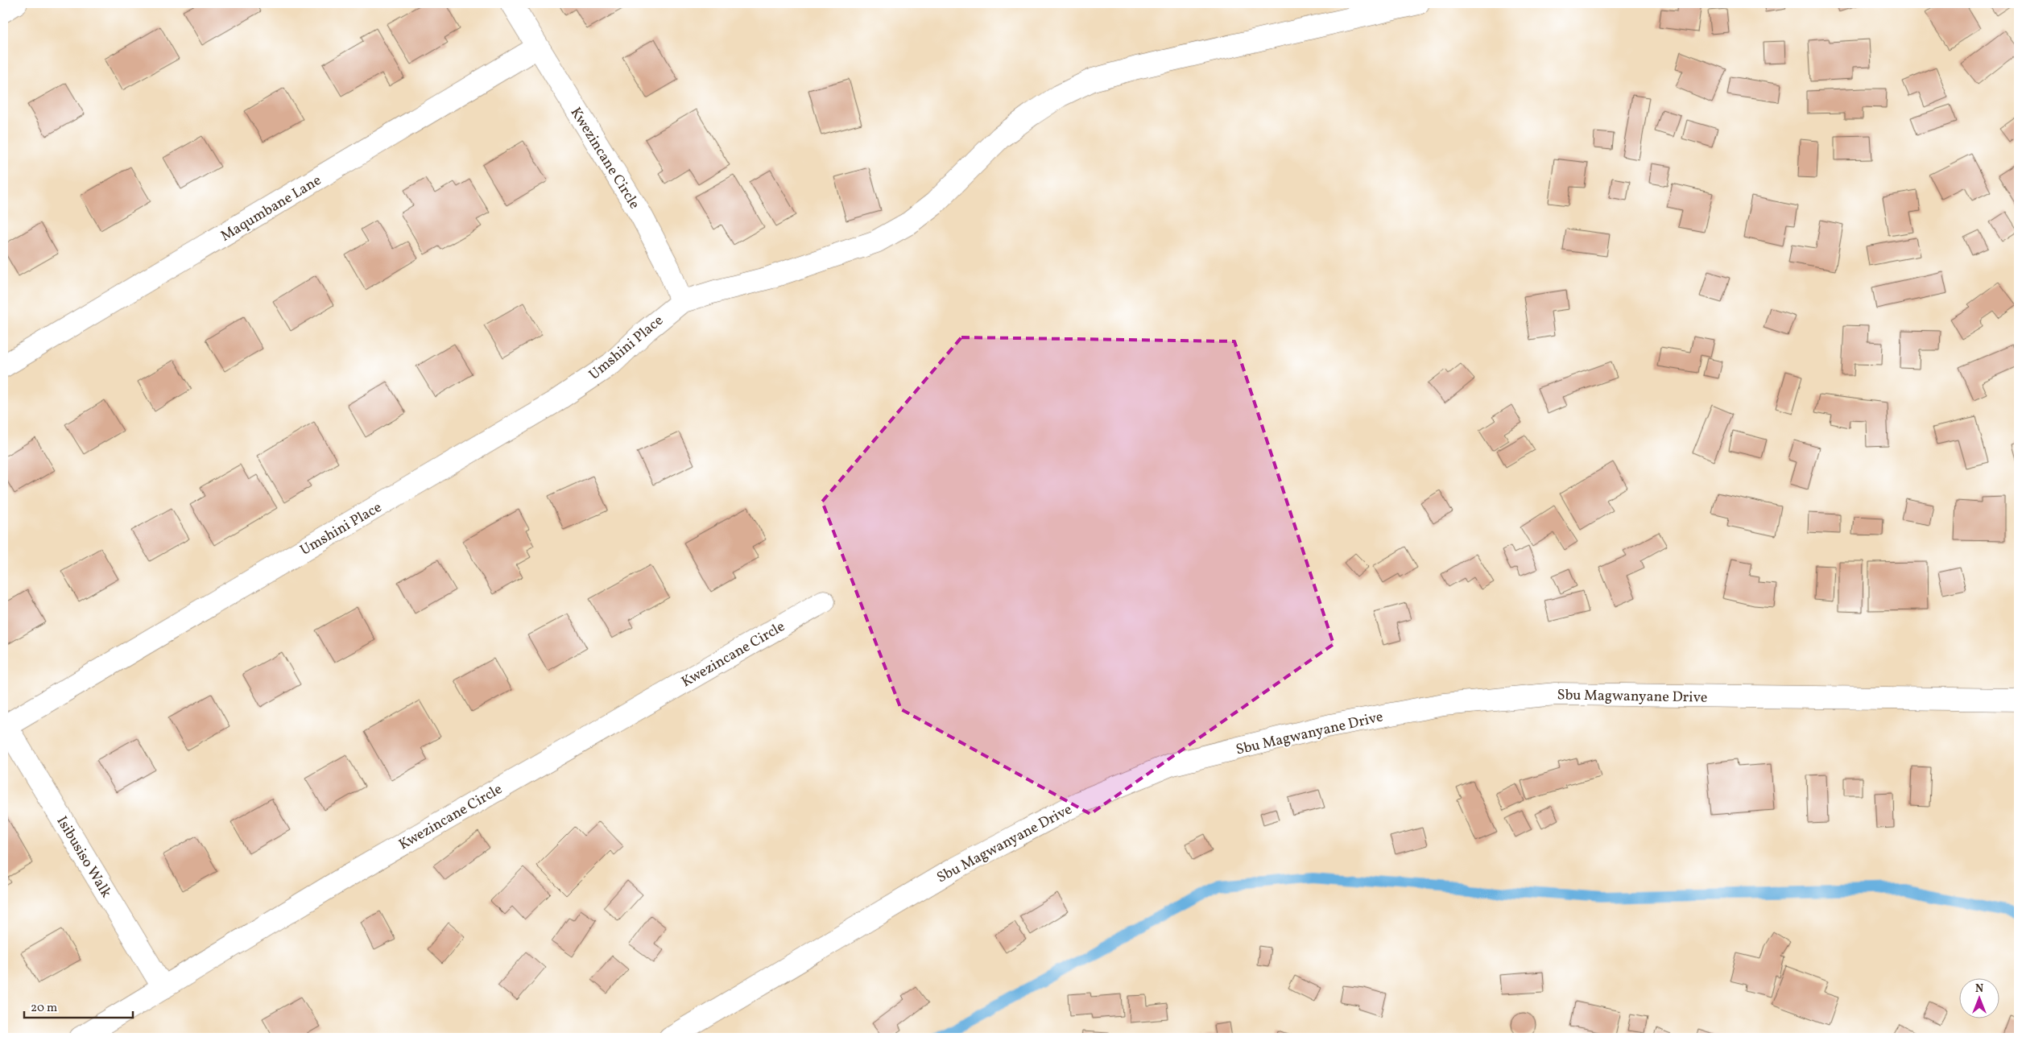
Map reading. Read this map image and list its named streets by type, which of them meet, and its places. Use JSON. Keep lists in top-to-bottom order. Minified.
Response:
{"streets":{"street":["Kwezincane Circle","Maqumbane Lane","Umshini Place","Sbu Magwanyane Drive","Isibusiso Walk"]},"crossings":[["Kwezincane Circle","Maqumbane Lane"],["Kwezincane Circle","Umshini Place"],["Kwezincane Circle","Isibusiso Walk"],["Umshini Place","Isibusiso Walk"]],"scale_bar":"20 m","north":"top"}
